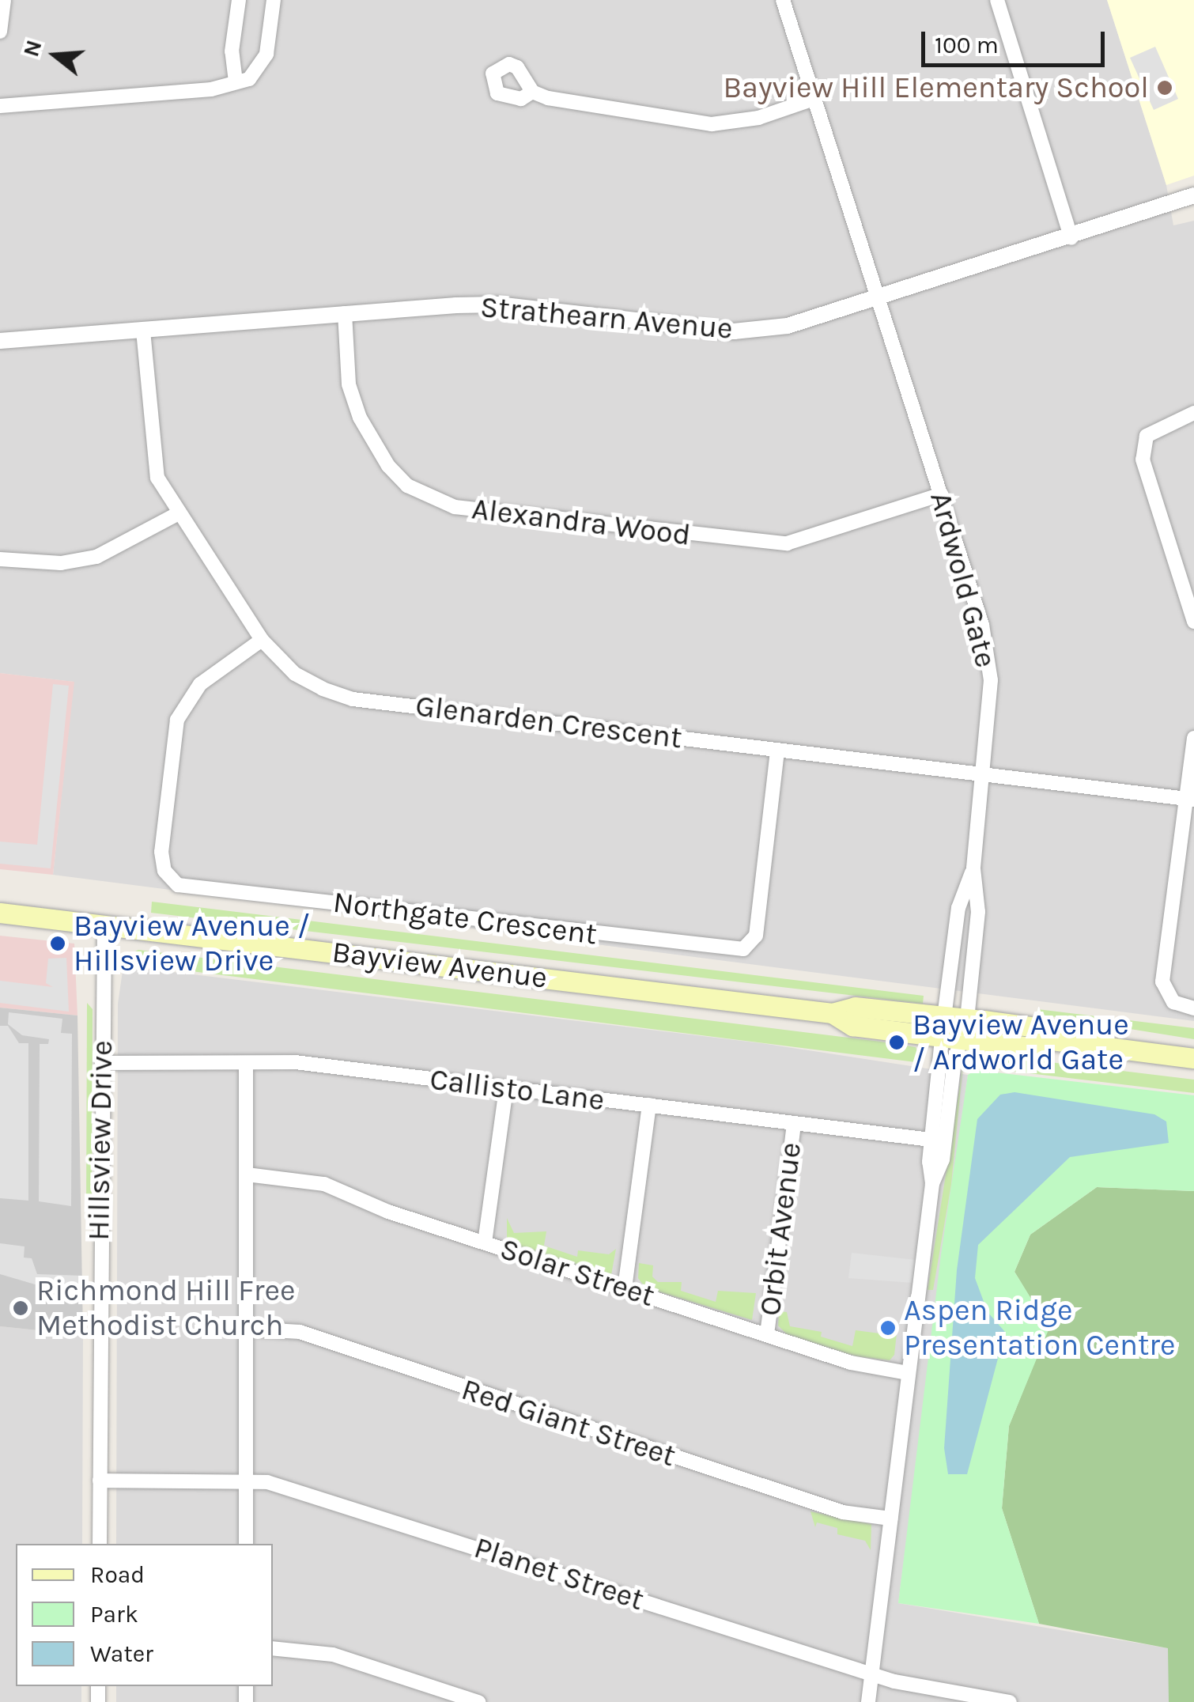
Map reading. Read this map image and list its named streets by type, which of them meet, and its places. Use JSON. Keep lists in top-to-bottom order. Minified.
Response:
{"streets":{"main road":["Bayview Avenue"],"street":["Strathearn Avenue","Alexandra Wood","Ardwold Gate","Glenarden Crescent","Northgate Crescent","Callisto Lane","Hillsview Drive","Orbit Avenue","Solar Street","Red Giant Street","Planet Street"]},"crossings":[["Strathearn Avenue","Alexandra Wood"],["Strathearn Avenue","Ardwold Gate"],["Strathearn Avenue","Glenarden Crescent"],["Alexandra Wood","Ardwold Gate"],["Ardwold Gate","Glenarden Crescent"],["Ardwold Gate","Bayview Avenue"],["Glenarden Crescent","Northgate Crescent"],["Bayview Avenue","Hillsview Drive"],["Callisto Lane","Hillsview Drive"],["Callisto Lane","Orbit Avenue"],["Hillsview Drive","Planet Street"],["Orbit Avenue","Solar Street"]],"places":["Bayview Hill Elementary School","Bayview Avenue / Hillsview Drive","Bayview Avenue / Ardworld Gate","Richmond Hill Free Methodist Church","Aspen Ridge Presentation Centre"],"legend":["Road","Park","Water"],"scale_bar":"100 m","north":"left"}
